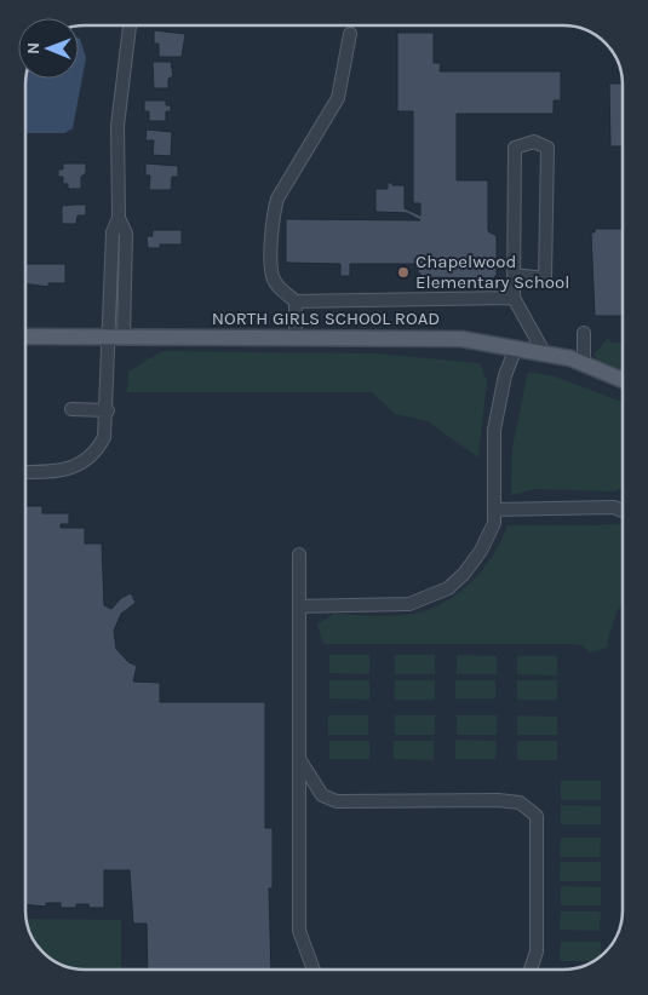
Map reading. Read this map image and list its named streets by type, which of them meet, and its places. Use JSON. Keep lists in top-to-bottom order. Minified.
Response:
{"streets":{"main road":["NORTH GIRLS SCHOOL ROAD"]},"places":["Chapelwood Elementary School"],"north":"left"}
